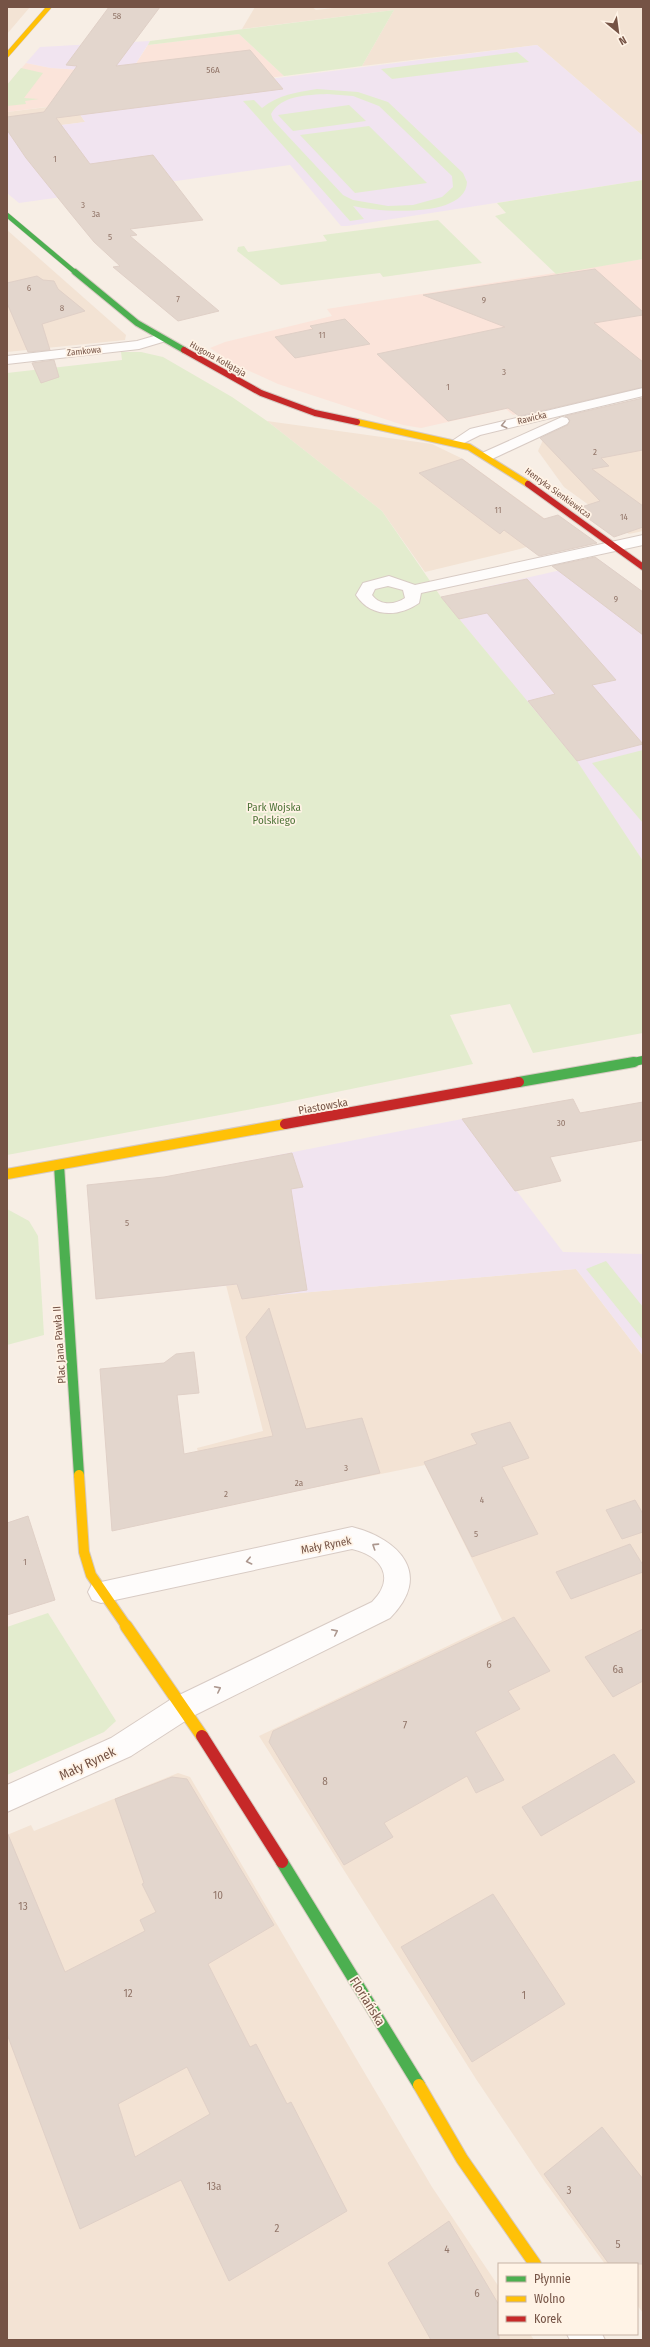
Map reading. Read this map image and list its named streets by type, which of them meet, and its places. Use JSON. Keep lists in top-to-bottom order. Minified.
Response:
{"streets":{"main road":["Hugona Kołłątaja","Henryka Sienkiewicza","Piastowska","Plac Jana Pawła II","Floriańska"],"street":["Zamkowa","Rawicka","Mały Rynek"]},"crossings":[["Zamkowa","Hugona Kołłątaja"],["Hugona Kołłątaja","Rawicka"],["Hugona Kołłątaja","Henryka Sienkiewicza"],["Rawicka","Henryka Sienkiewicza"],["Piastowska","Plac Jana Pawła II"],["Plac Jana Pawła II","Mały Rynek"],["Mały Rynek","Floriańska"]],"parks":["Park Wojska Polskiego"],"house_numbers":["58","56A","1","3","3a","5","6","7","9","8","11","3","1","2","11","14","9","30","5","3","2a","2","4","5","1","6","6a","7","8","10","13","12","1","13a","3","2","5","4","6"],"legend":["Płynnie","Wolno","Korek"],"north":"bottom right"}
